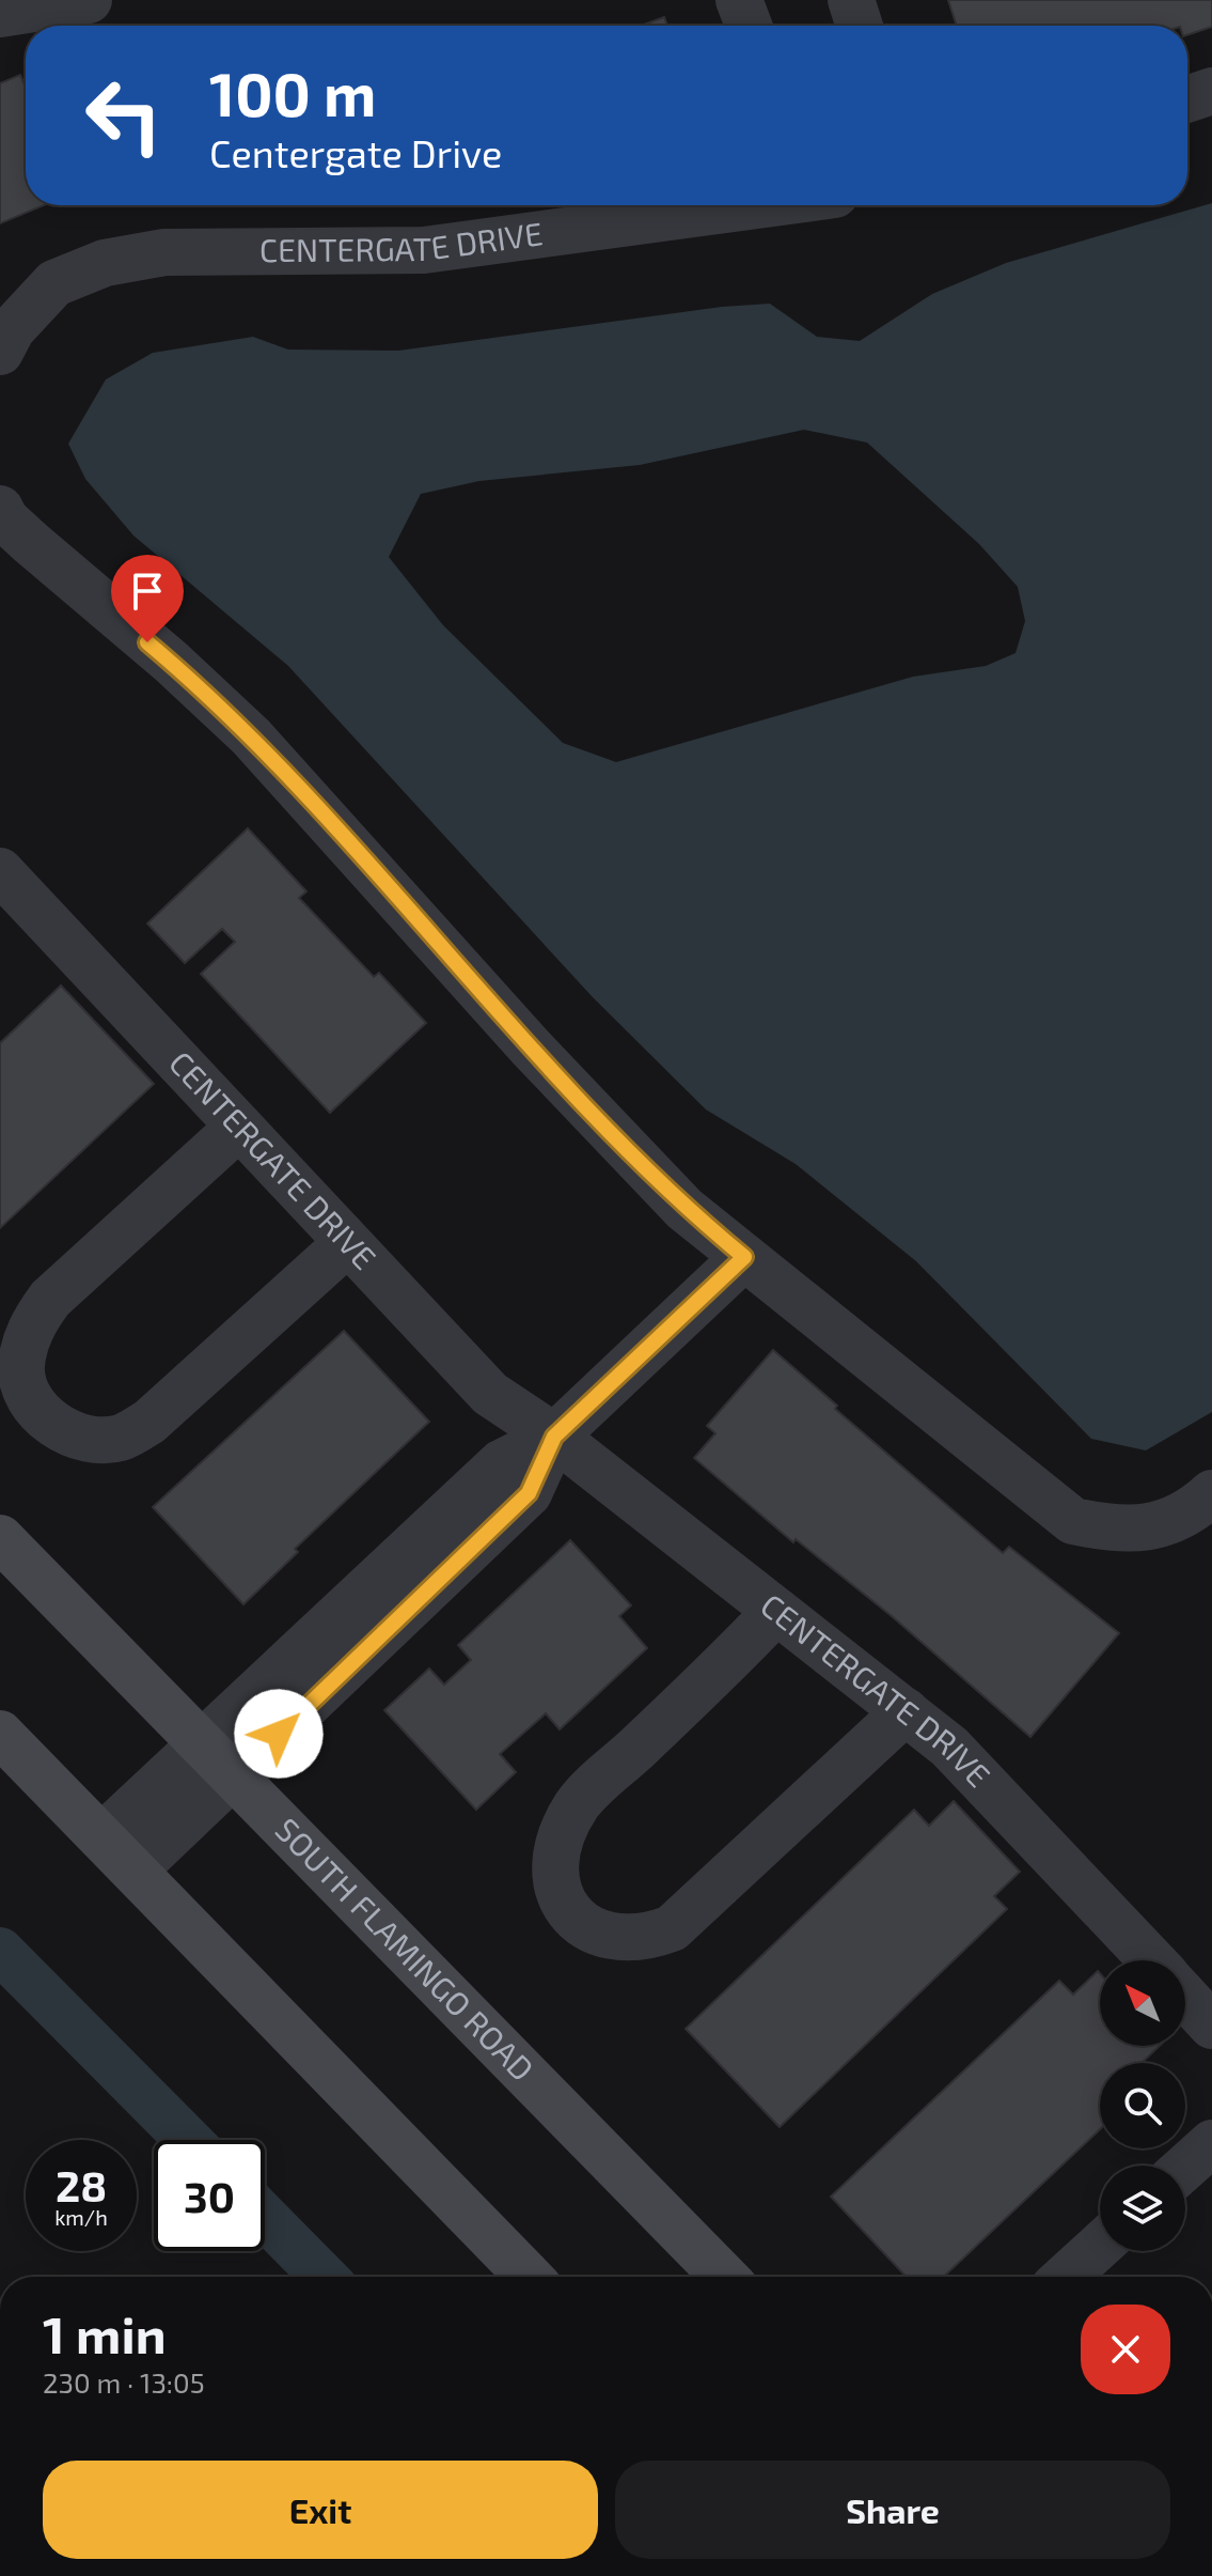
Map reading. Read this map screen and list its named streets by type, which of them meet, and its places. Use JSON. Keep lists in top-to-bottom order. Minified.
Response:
{"streets":{"main road":["SOUTH FLAMINGO ROAD"],"street":["CENTERGATE DRIVE"]},"north":"top left","page":{"turn":["100 m","Centergate Drive"],"speed":"28 km/h","limit":"30","heading":["1 min","230 m · 13:05"],"buttons":["Exit","Share"]}}
